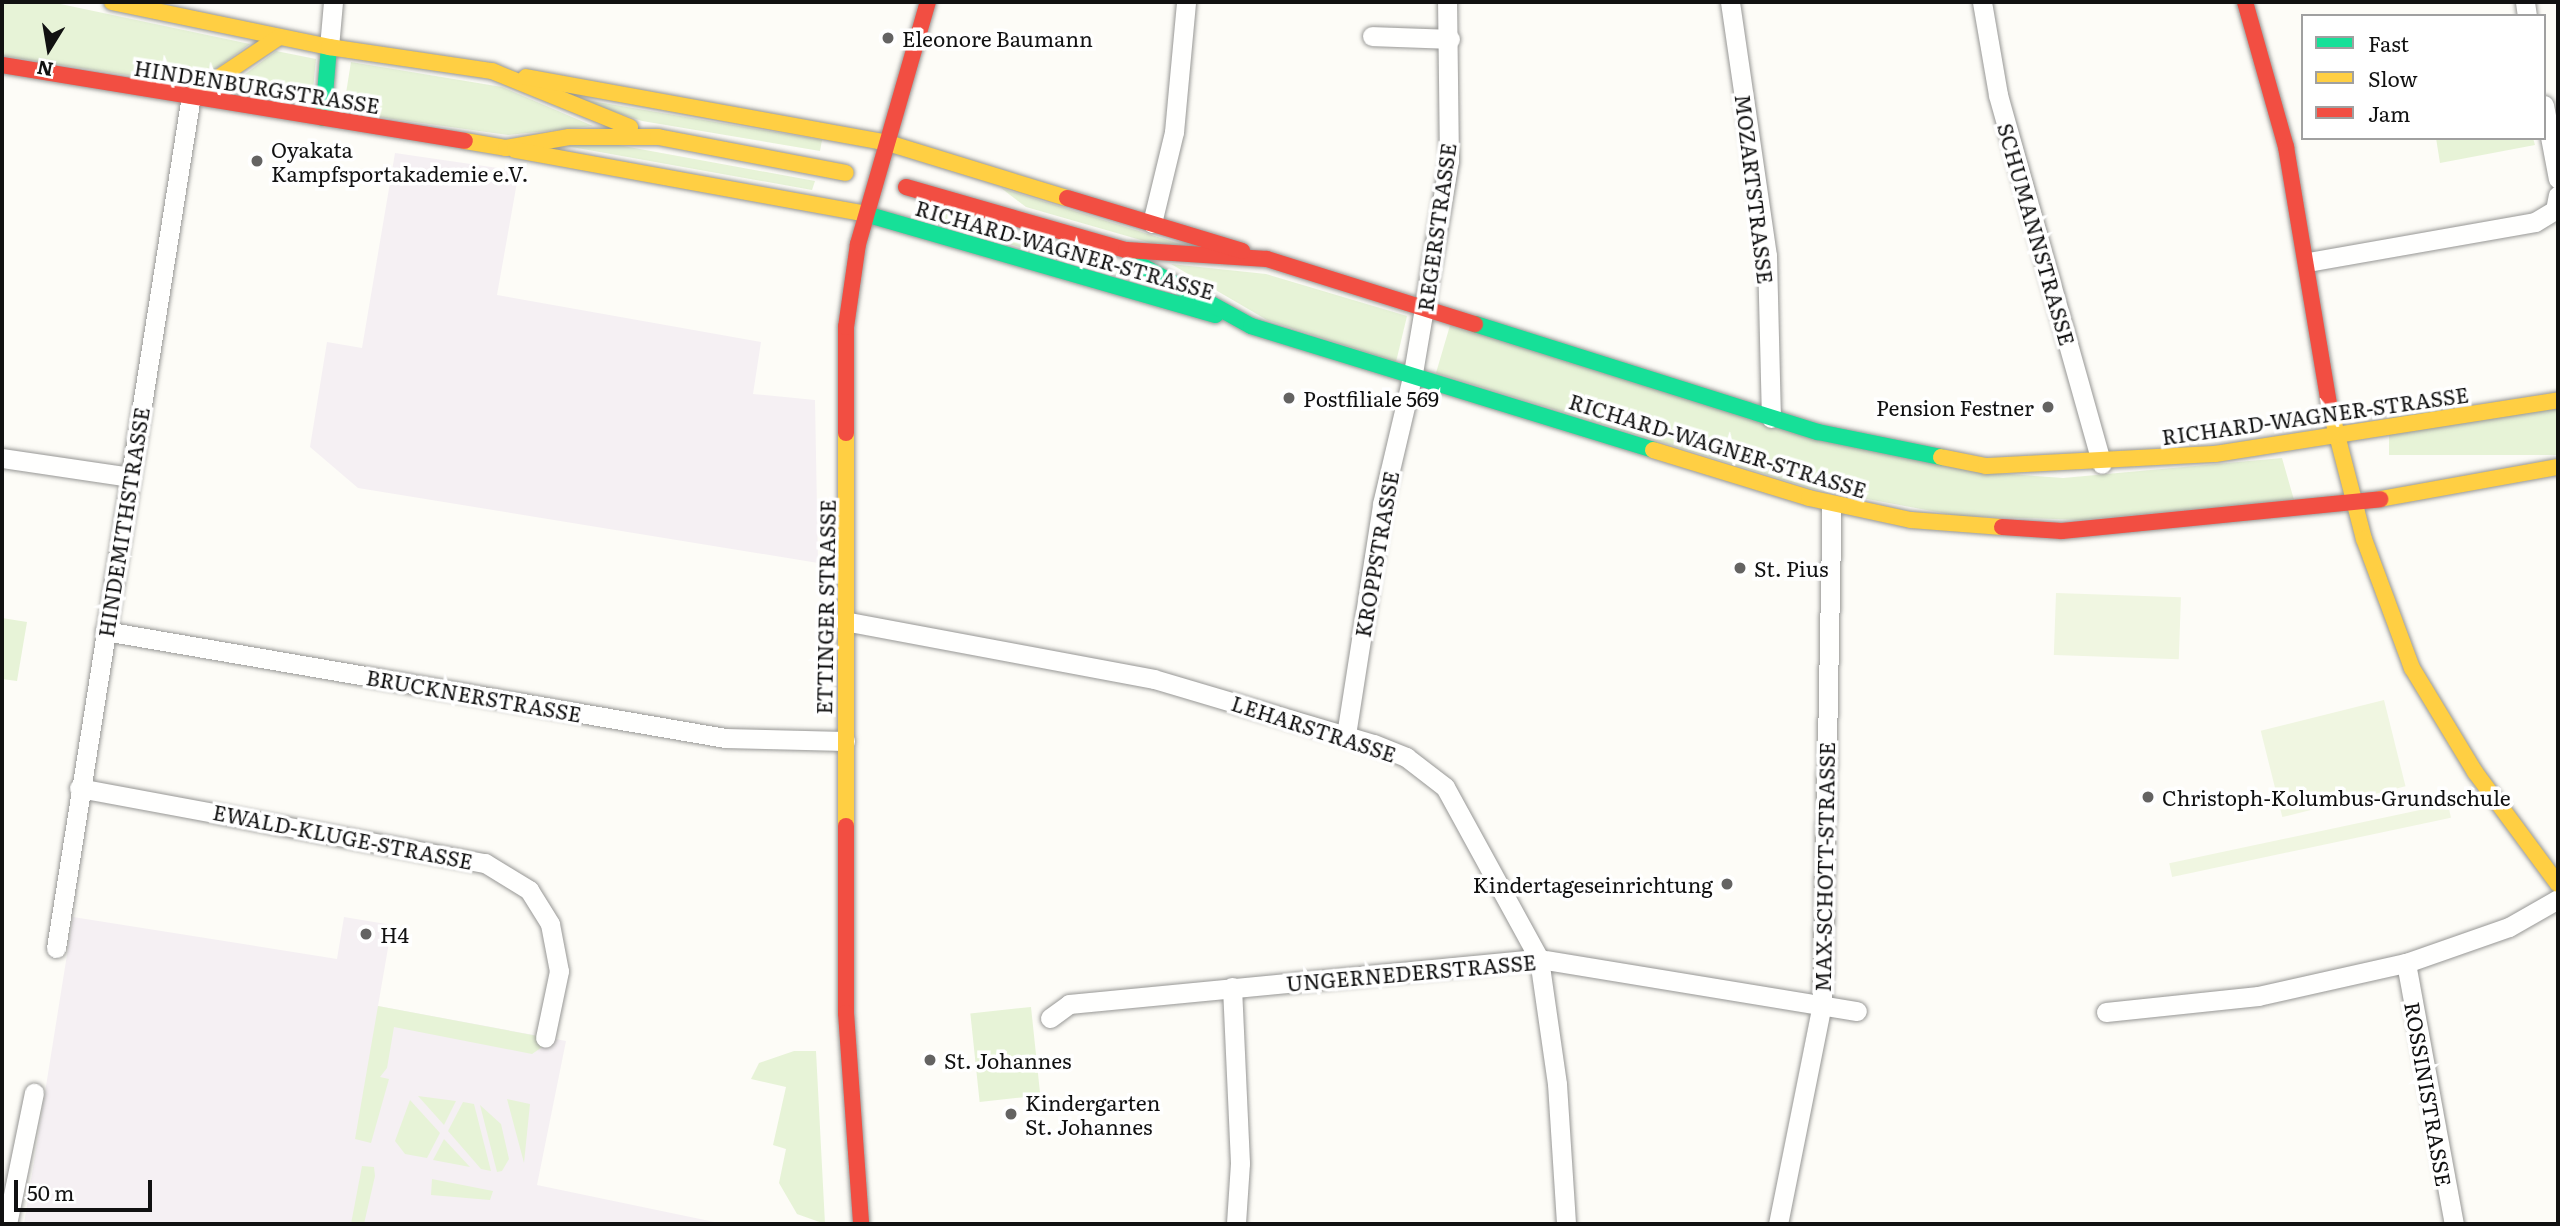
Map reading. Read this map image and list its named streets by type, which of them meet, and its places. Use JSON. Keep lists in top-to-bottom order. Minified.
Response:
{"streets":{"main road":["HINDENBURGSTRASSE","RICHARD-WAGNER-STRASSE","ETTINGER STRASSE"],"street":["MOZARTSTRASSE","REGERSTRASSE","SCHUMANNSTRASSE","HINDEMITHSTRASSE","KROPPSTRASSE","BRUCKNERSTRASSE","LEHARSTRASSE","EWALD-KLUGE-STRASSE","MAX-SCHOTT-STRASSE","UNGERNEDERSTRASSE","ROSSINISTRASSE"]},"crossings":[["HINDENBURGSTRASSE","RICHARD-WAGNER-STRASSE"],["HINDENBURGSTRASSE","HINDEMITHSTRASSE"],["HINDENBURGSTRASSE","ETTINGER STRASSE"],["MOZARTSTRASSE","RICHARD-WAGNER-STRASSE"],["REGERSTRASSE","RICHARD-WAGNER-STRASSE"],["REGERSTRASSE","KROPPSTRASSE"],["SCHUMANNSTRASSE","RICHARD-WAGNER-STRASSE"],["RICHARD-WAGNER-STRASSE","KROPPSTRASSE"],["RICHARD-WAGNER-STRASSE","ETTINGER STRASSE"],["RICHARD-WAGNER-STRASSE","MAX-SCHOTT-STRASSE"],["HINDEMITHSTRASSE","BRUCKNERSTRASSE"],["HINDEMITHSTRASSE","EWALD-KLUGE-STRASSE"],["KROPPSTRASSE","LEHARSTRASSE"],["ETTINGER STRASSE","BRUCKNERSTRASSE"],["ETTINGER STRASSE","LEHARSTRASSE"],["LEHARSTRASSE","UNGERNEDERSTRASSE"],["MAX-SCHOTT-STRASSE","UNGERNEDERSTRASSE"]],"places":["Eleonore Baumann","Oyakata Kampfsportakademie e.V.","Postfiliale 569","Pension Festner","St. Pius","Christoph-Kolumbus-Grundschule","Kindertageseinrichtung","H4","St. Johannes","Kindergarten St. Johannes"],"legend":["Fast","Slow","Jam"],"scale_bar":"50 m","north":"bottom"}
